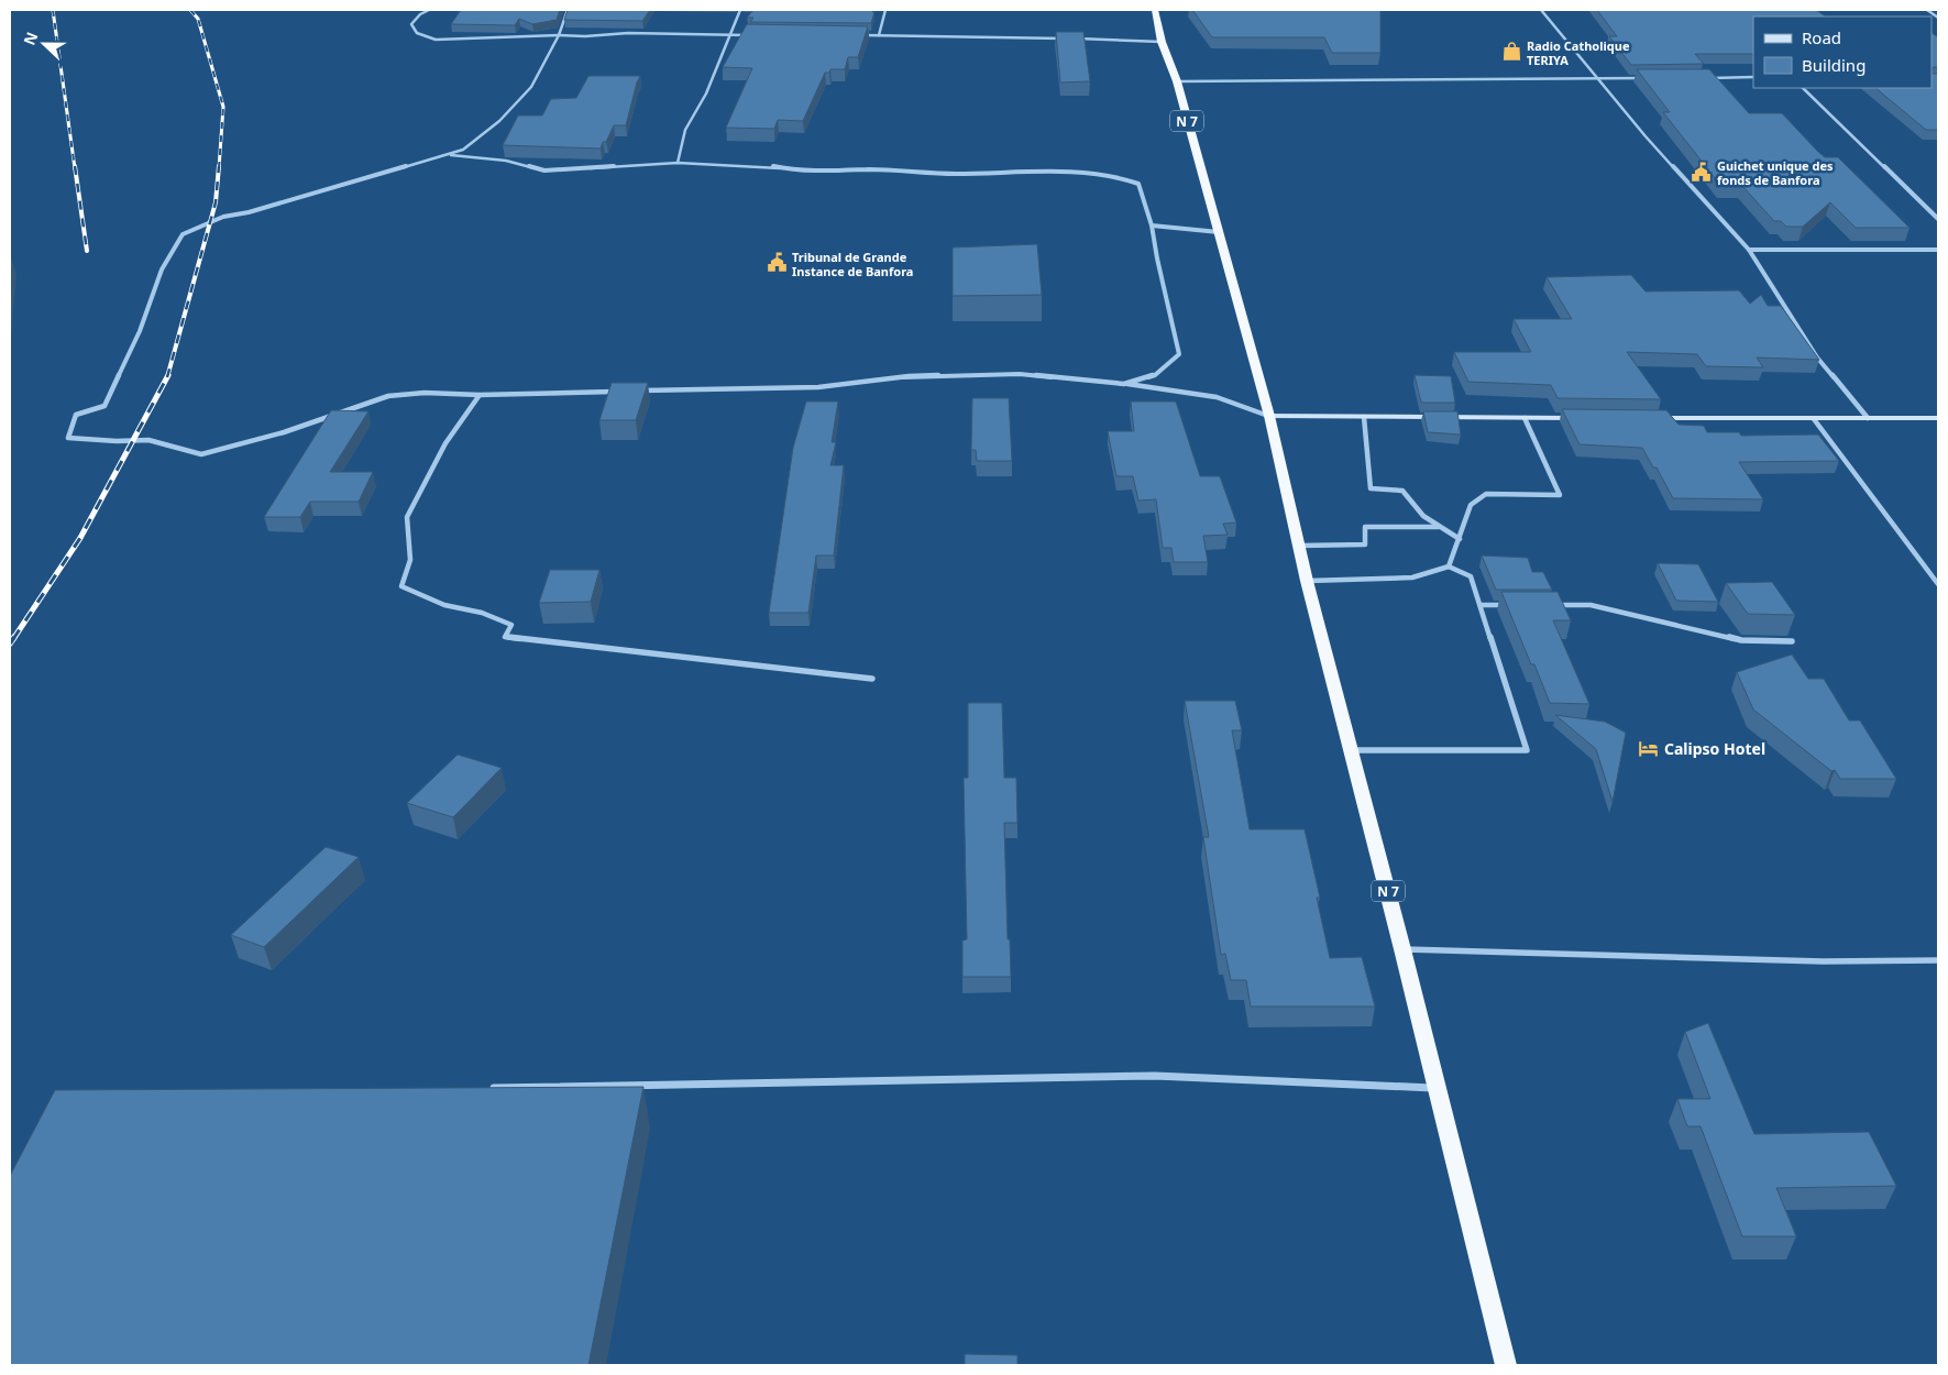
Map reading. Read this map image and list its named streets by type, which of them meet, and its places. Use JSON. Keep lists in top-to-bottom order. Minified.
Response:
{"streets":{"highway":["N 7"]},"places":{"shop":["Radio Catholique TERIYA"],"public building":["Guichet unique des fonds de Banfora","Tribunal de Grande Instance de Banfora"],"hotel":["Calipso Hotel"]},"legend":["Road","Building"],"north":"left"}
